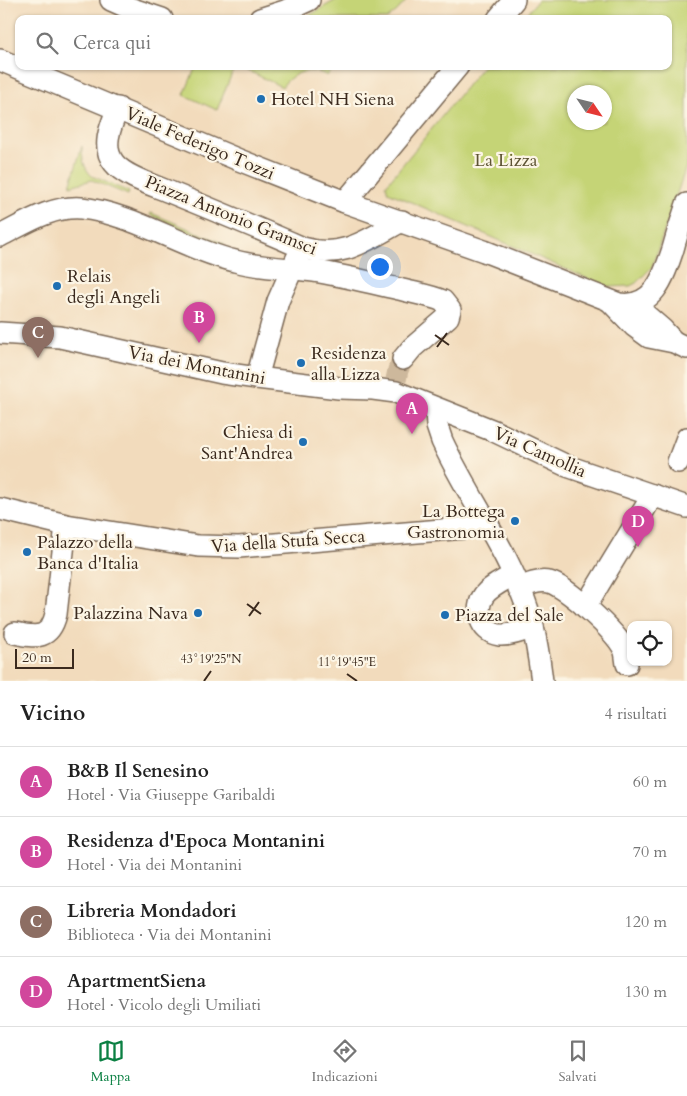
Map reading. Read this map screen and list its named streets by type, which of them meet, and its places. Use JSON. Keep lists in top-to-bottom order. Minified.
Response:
{"streets":{"street":["Viale Federigo Tozzi","Piazza Antonio Gramsci","Via dei Montanini","Via Camollia","Via della Stufa Secca"]},"crossings":[["Viale Federigo Tozzi","Piazza Antonio Gramsci"],["Via dei Montanini","Via Camollia"]],"parks":["La Lizza"],"places":["Hotel NH Siena","Relais degli Angeli","Residenza alla Lizza","Chiesa di Sant'Andrea","La Bottega Gastronomia","Palazzo della Banca d'Italia","Palazzina Nava","Piazza del Sale"],"scale_bar":"20 m","north":"bottom right","page":{"search":"Cerca qui","pins":["B","C","A","D"],"scale":"20 m","heading":["Vicino","4 risultati"],"list":[{"mark":"A","name":"B&B Il Senesino","note":"Hotel · Via Giuseppe Garibaldi","value":"60 m"},{"mark":"B","name":"Residenza d'Epoca Montanini","note":"Hotel · Via dei Montanini","value":"70 m"},{"mark":"C","name":"Libreria Mondadori","note":"Biblioteca · Via dei Montanini","value":"120 m"},{"mark":"D","name":"ApartmentSiena","note":"Hotel · Vicolo degli Umiliati","value":"130 m"}],"nav":["Mappa","Indicazioni","Salvati"]},"coordinates":["43°19'25\"N","11°19'45\"E"]}
